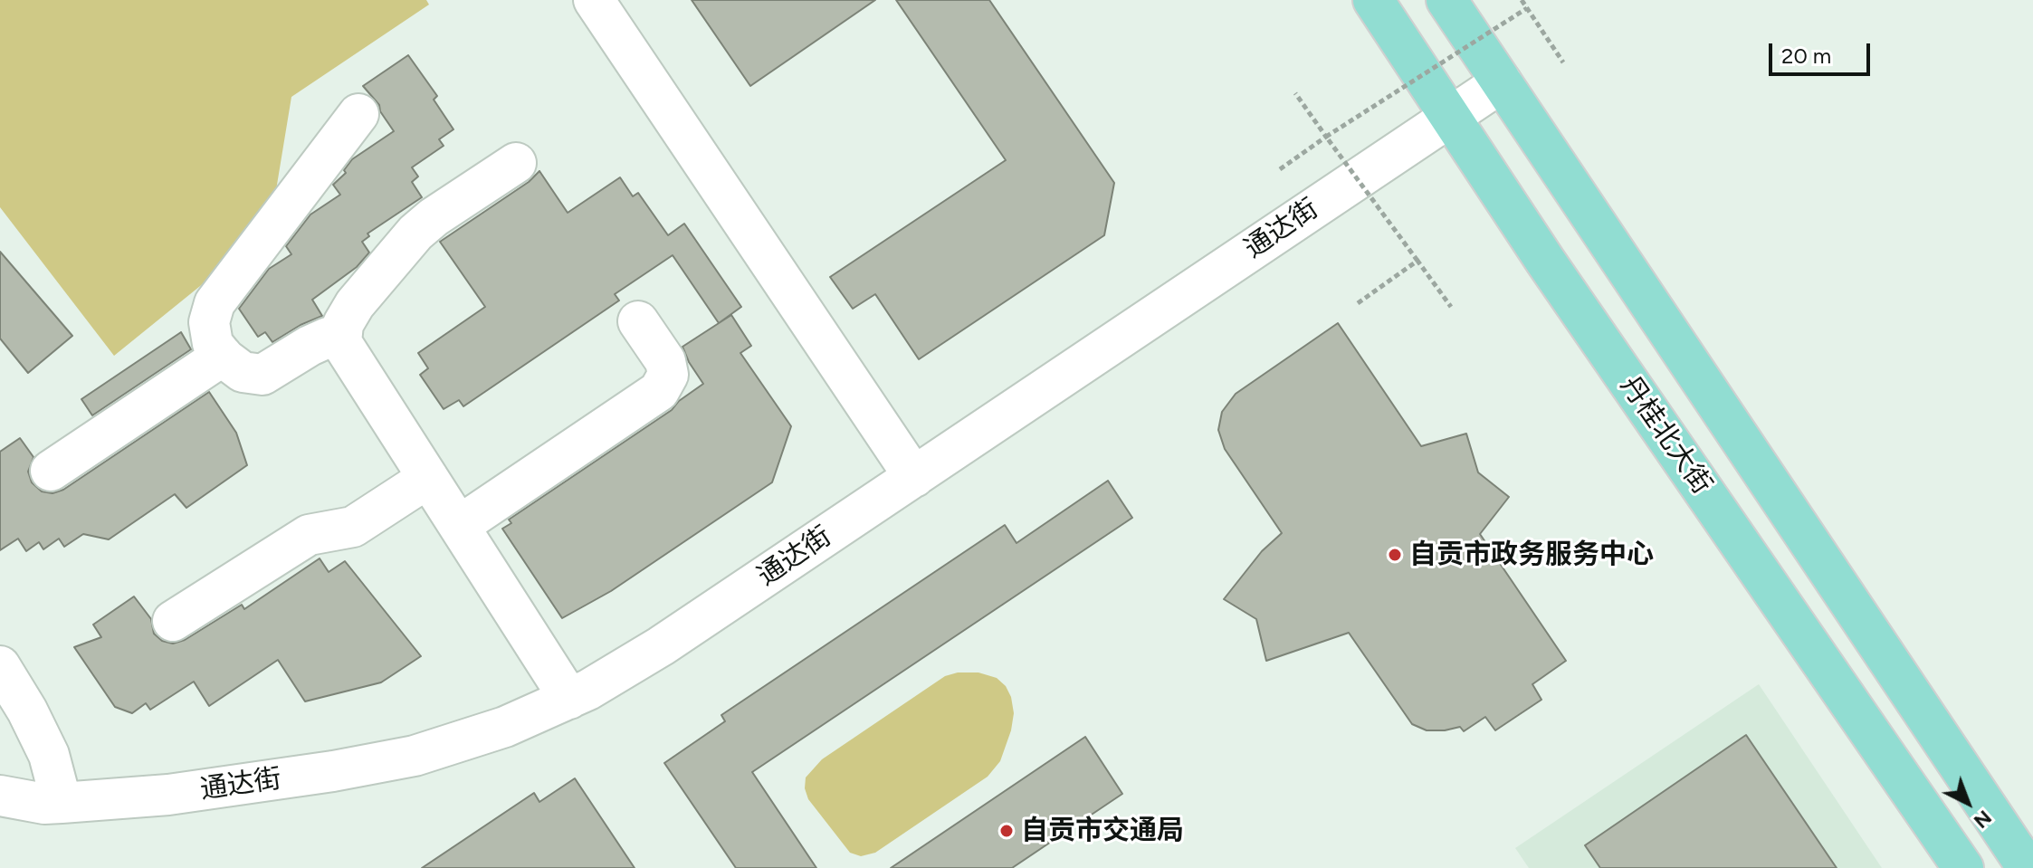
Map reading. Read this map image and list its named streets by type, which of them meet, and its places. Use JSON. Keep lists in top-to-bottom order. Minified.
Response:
{"streets":{"main road":["丹桂北大街"],"street":["通达街"]},"crossings":[["通达街","丹桂北大街"]],"places":["自贡市政务服务中心","自贡市交通局"],"scale_bar":"20 m","north":"bottom right"}
